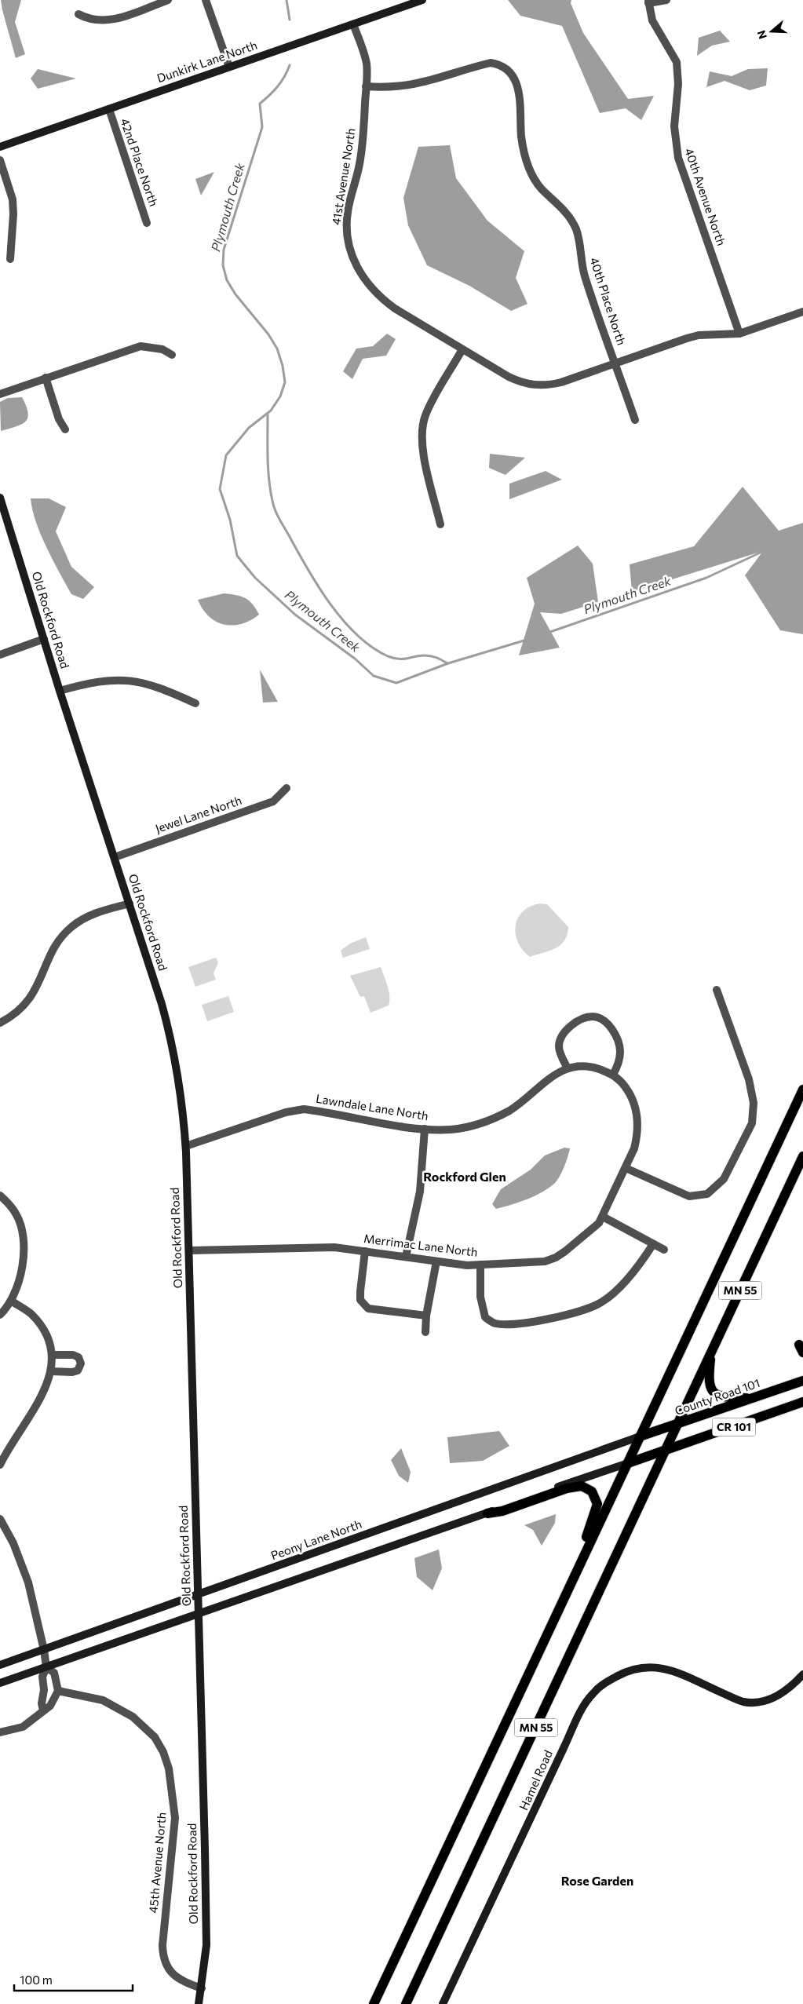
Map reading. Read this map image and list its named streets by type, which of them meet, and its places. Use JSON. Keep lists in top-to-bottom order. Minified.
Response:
{"streets":{"main road":["MN 55","County Road 101","CR 101"],"street":["Dunkirk Lane North","42nd Place North","41st Avenue North","40th Avenue North","40th Place North","Old Rockford Road","Jewel Lane North","Lawndale Lane North","Merrimac Lane North","Peony Lane North","Hamel Road","45th Avenue North"]},"crossings":[["Dunkirk Lane North","42nd Place North"],["Dunkirk Lane North","41st Avenue North"],["41st Avenue North","40th Avenue North"],["41st Avenue North","40th Place North"],["Old Rockford Road","Jewel Lane North"],["Old Rockford Road","Lawndale Lane North"],["Old Rockford Road","Merrimac Lane North"],["Old Rockford Road","Peony Lane North"],["Old Rockford Road","45th Avenue North"],["Lawndale Lane North","Merrimac Lane North"],["MN 55","County Road 101"],["MN 55","CR 101"],["MN 55","Peony Lane North"],["County Road 101","Peony Lane North"]],"districts":["Rockford Glen","Rose Garden"],"water":["Plymouth Creek"],"scale_bar":"100 m","north":"left"}
